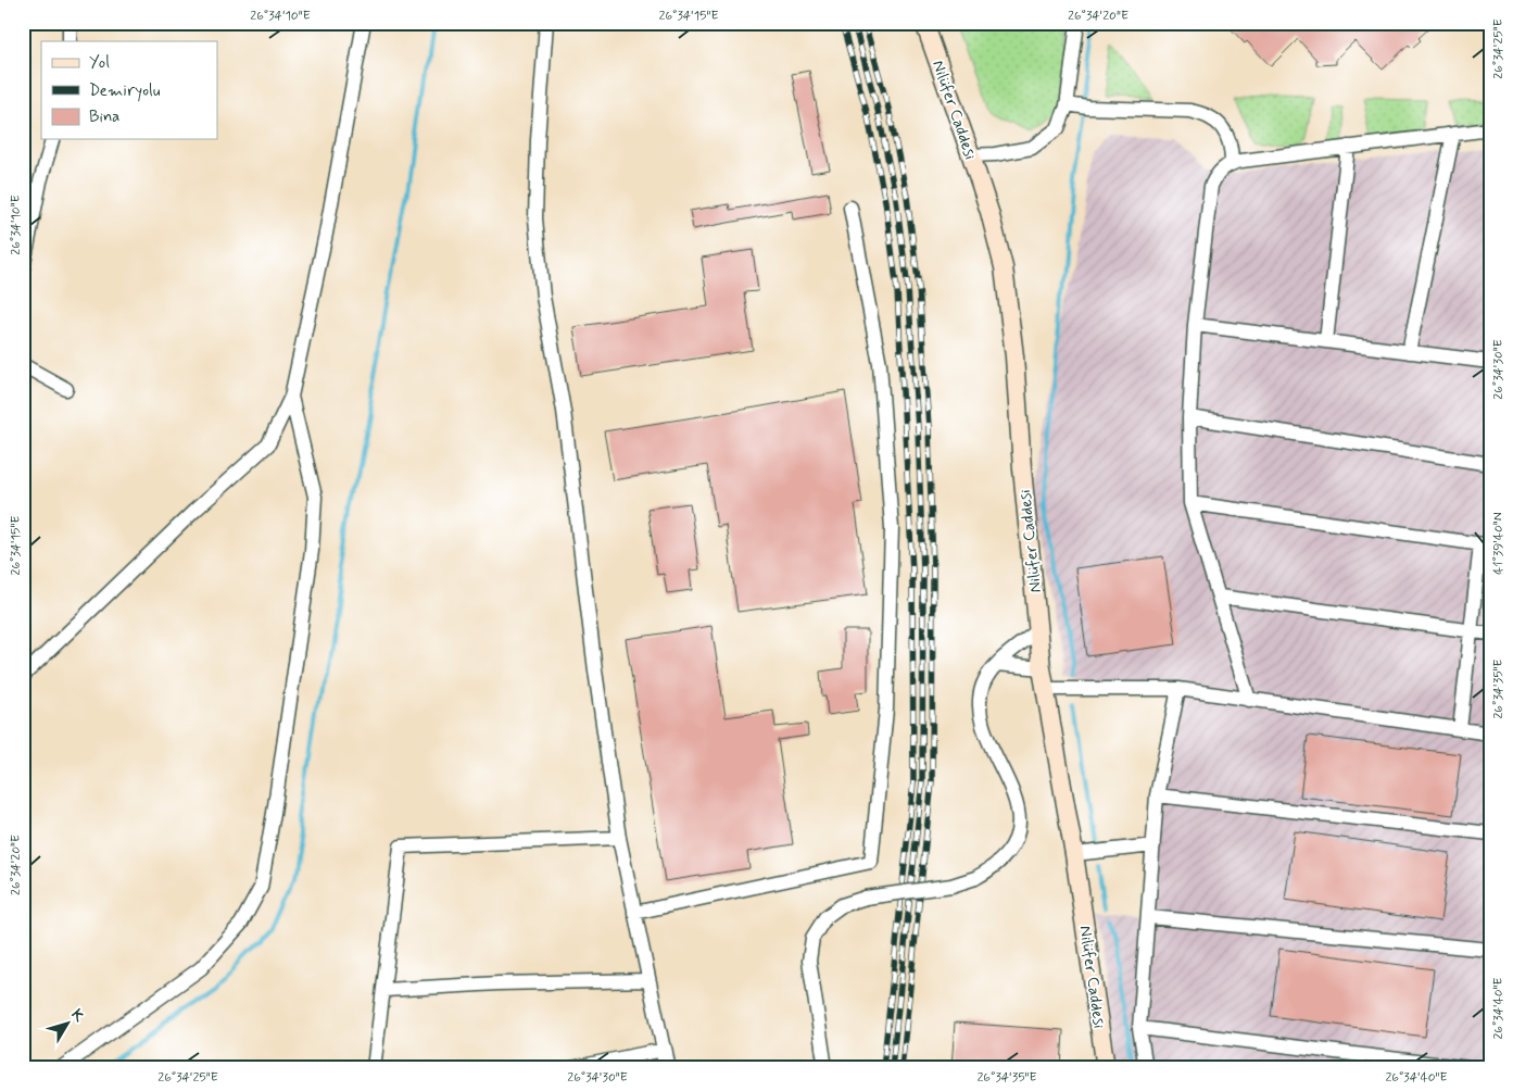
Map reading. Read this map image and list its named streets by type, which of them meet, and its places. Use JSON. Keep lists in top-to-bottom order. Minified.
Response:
{"streets":{"main road":["Nilüfer Caddesi"]},"legend":["Yol","Demiryolu","Bina"],"north":"top right","coordinates":["26°34'10\"E","26°34'15\"E","26°34'20\"E","26°34'25\"E","26°34'30\"E","41°39'40\"N","26°34'35\"E","26°34'40\"E"]}
